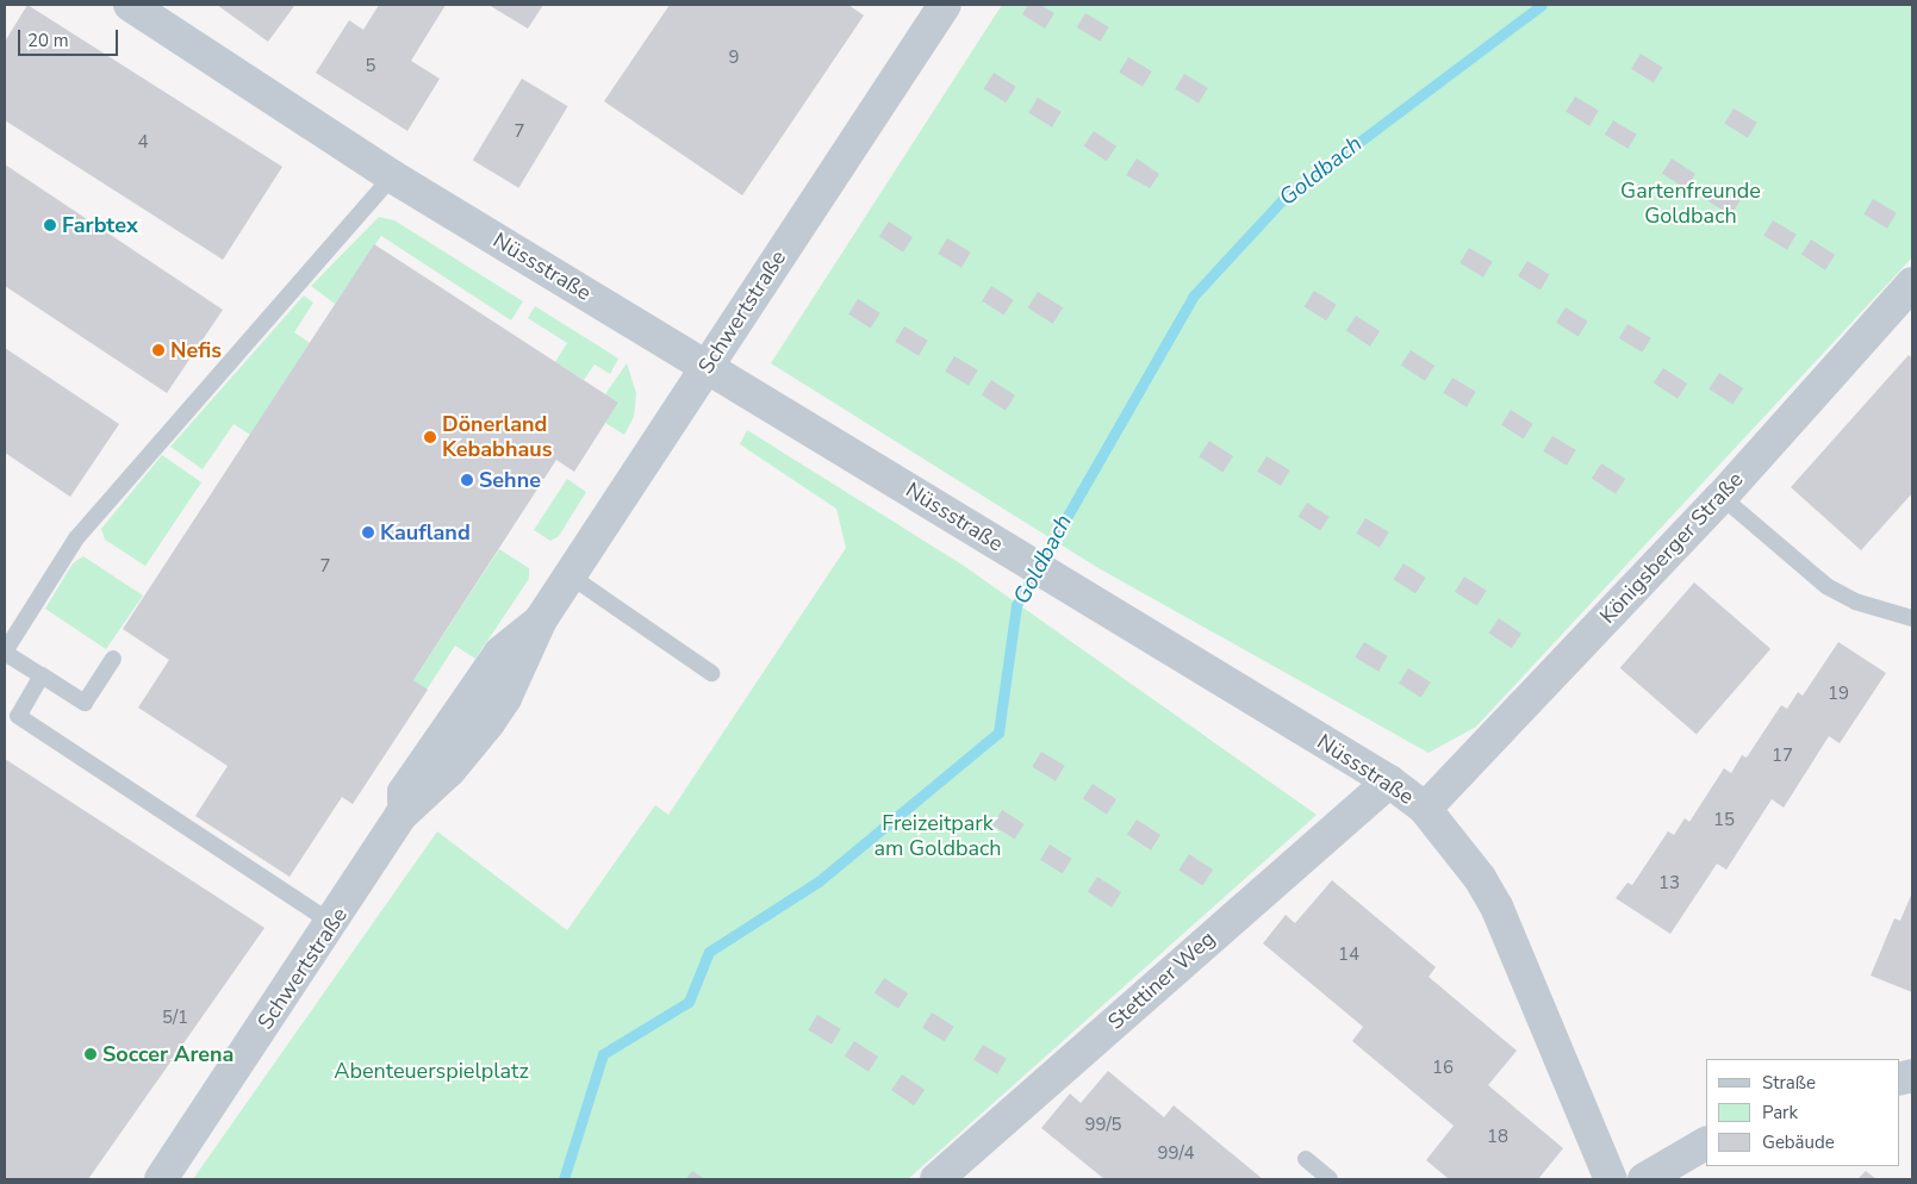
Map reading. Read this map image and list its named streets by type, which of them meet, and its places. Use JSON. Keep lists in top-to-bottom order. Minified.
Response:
{"streets":{"street":["Nüssstraße","Schwertstraße","Königsberger Straße","Stettiner Weg"]},"crossings":[["Nüssstraße","Schwertstraße"],["Nüssstraße","Königsberger Straße"],["Nüssstraße","Stettiner Weg"]],"water":["Goldbach"],"parks":["Gartenfreunde Goldbach","Freizeitpark am Goldbach","Abenteuerspielplatz"],"places":["Farbtex","Nefis","Dönerland Kebabhaus","Sehne","Kaufland","Soccer Arena"],"house_numbers":["9","5","7","4","7","19","17","15","13","14","5/1","16","99/5","18","99/4"],"legend":["Straße","Park","Gebäude"],"scale_bar":"20 m"}
